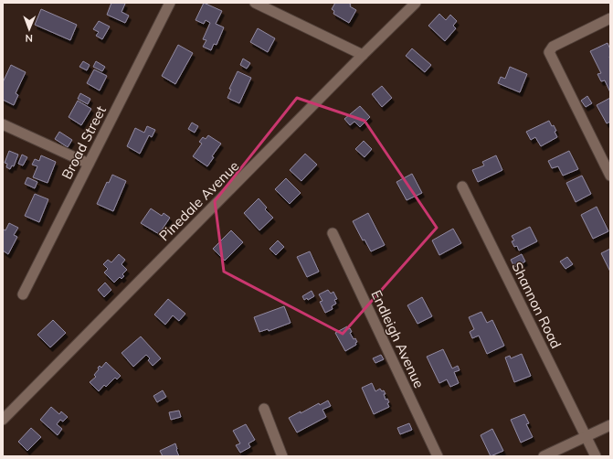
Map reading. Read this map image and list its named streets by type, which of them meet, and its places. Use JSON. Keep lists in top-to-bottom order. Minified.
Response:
{"streets":{"street":["Broad Street","Pinedale Avenue","Shannon Road","Endleigh Avenue"]},"north":"bottom"}
